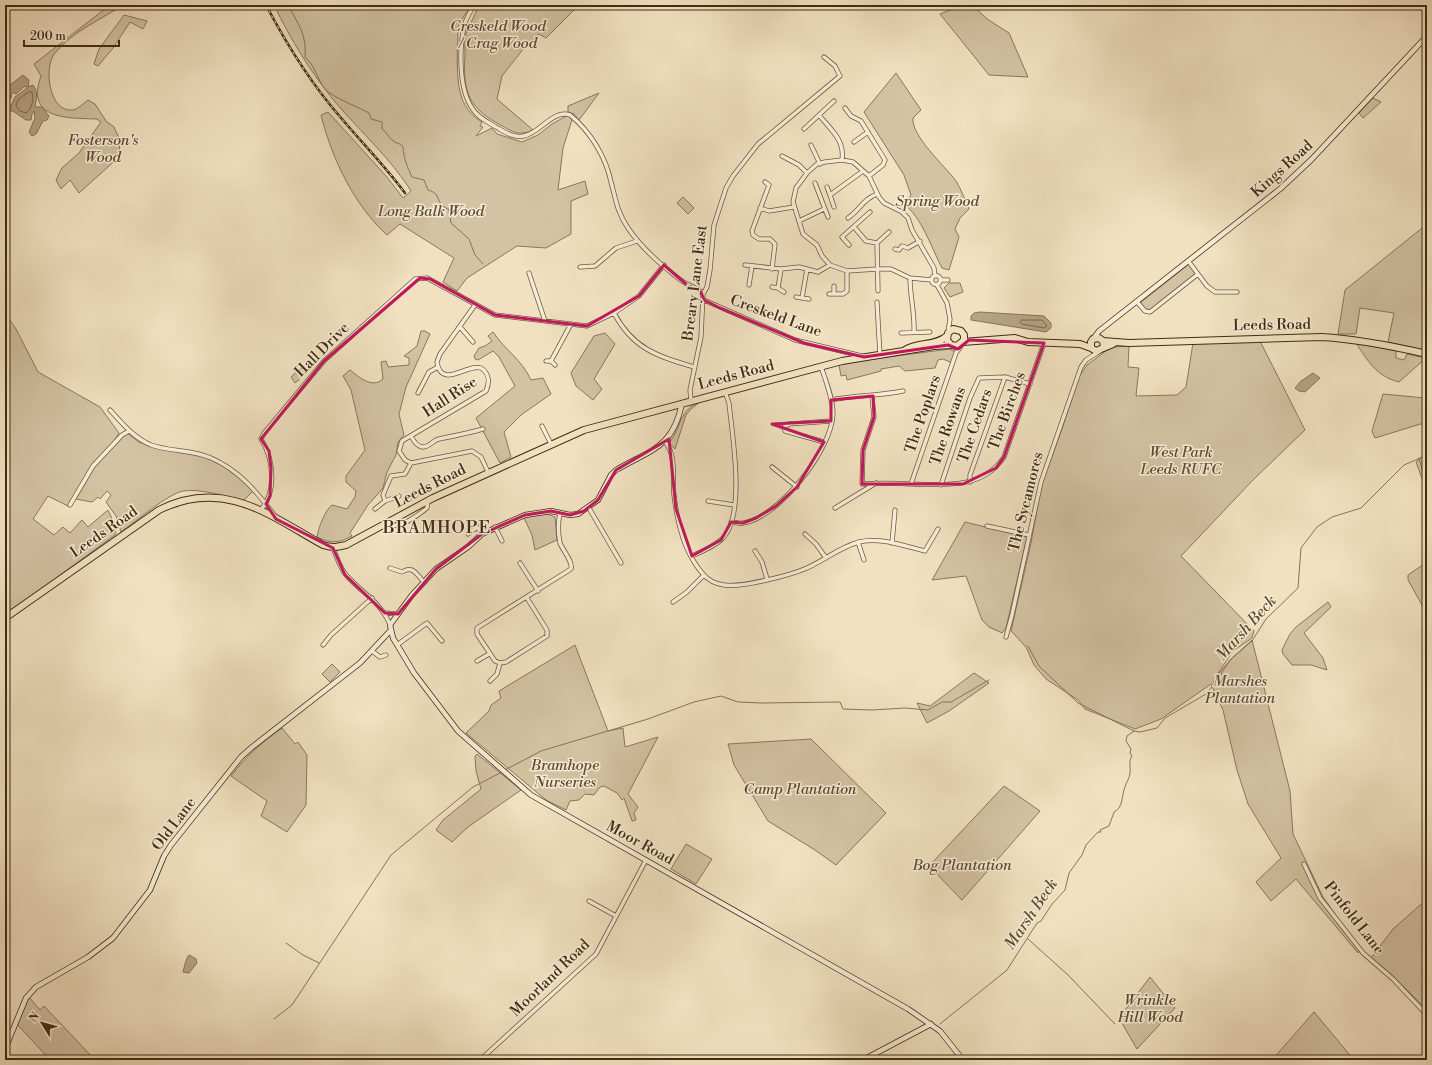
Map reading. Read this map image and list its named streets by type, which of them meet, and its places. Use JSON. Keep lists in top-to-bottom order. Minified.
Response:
{"streets":{"highway":["Leeds Road"],"street":["Kings Road","Breary Lane East","Creskeld Lane","Hall Drive","Hall Rise","The Birches","The Poplars","The Rowans","The Cedars","The Sycamores","Old Lane","Moor Road","Pinfold Lane","Moorland Road"]},"crossings":[["Breary Lane East","Creskeld Lane"],["Breary Lane East","Leeds Road"],["Creskeld Lane","Leeds Road"],["Leeds Road","The Poplars"],["Leeds Road","The Sycamores"],["The Birches","The Poplars"],["The Birches","The Rowans"],["The Birches","The Cedars"],["The Rowans","The Cedars"],["Old Lane","Moor Road"],["Moor Road","Moorland Road"]],"districts":["BRAMHOPE"],"water":["Marsh Beck"],"parks":["Creskeld Wood / Crag Wood","Fosterson's Wood","Spring Wood","Long Balk Wood","West Park Leeds RUFC","Marshes Plantation","Bramhope Nurseries","Camp Plantation","Bog Plantation","Wrinkle Hill Wood"],"scale_bar":"200 m","north":"top left"}
